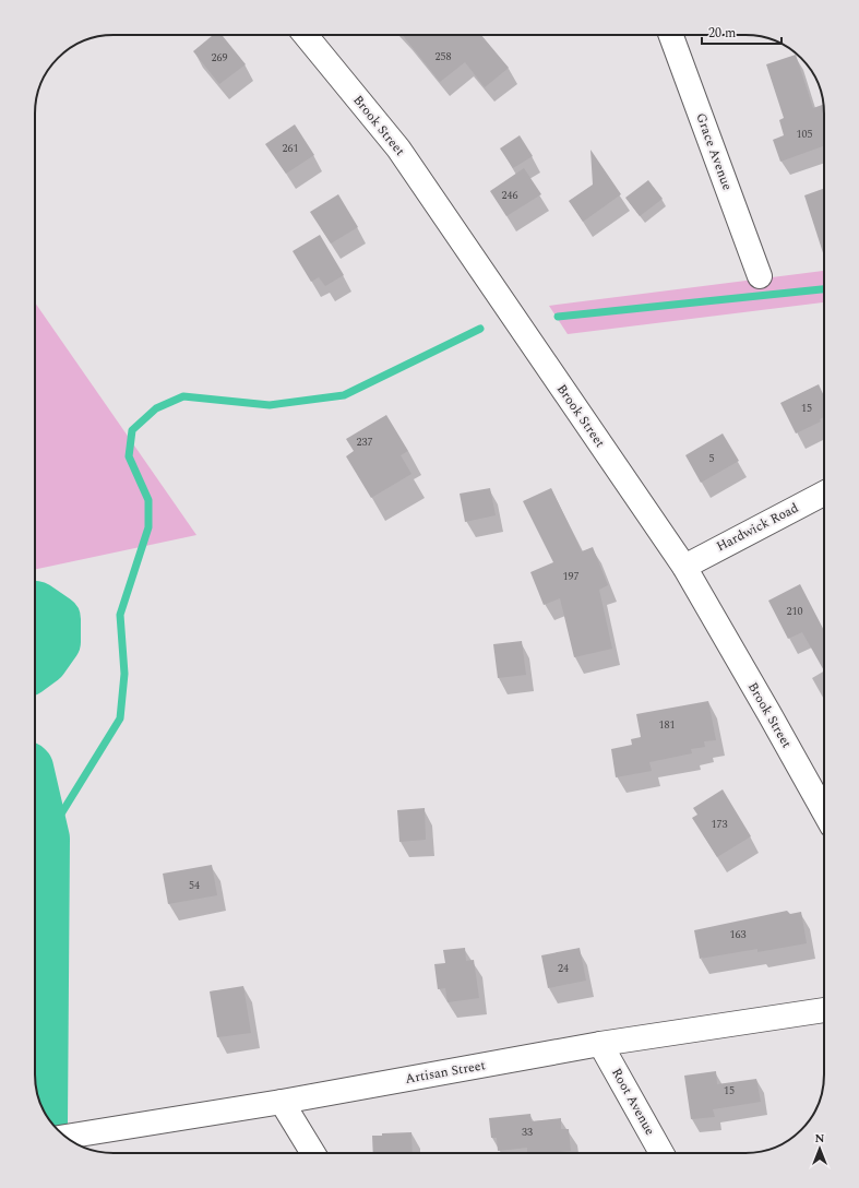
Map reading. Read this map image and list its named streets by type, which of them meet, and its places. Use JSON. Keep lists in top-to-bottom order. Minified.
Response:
{"streets":{"street":["Brook Street","Grace Avenue","Hardwick Road","Artisan Street","Root Avenue"]},"crossings":[["Brook Street","Hardwick Road"],["Artisan Street","Root Avenue"]],"house_numbers":["258","269","105","261","246","15","237","5","197","210","181","173","54","163","24","15","33"],"scale_bar":"20 m","north":"top"}
